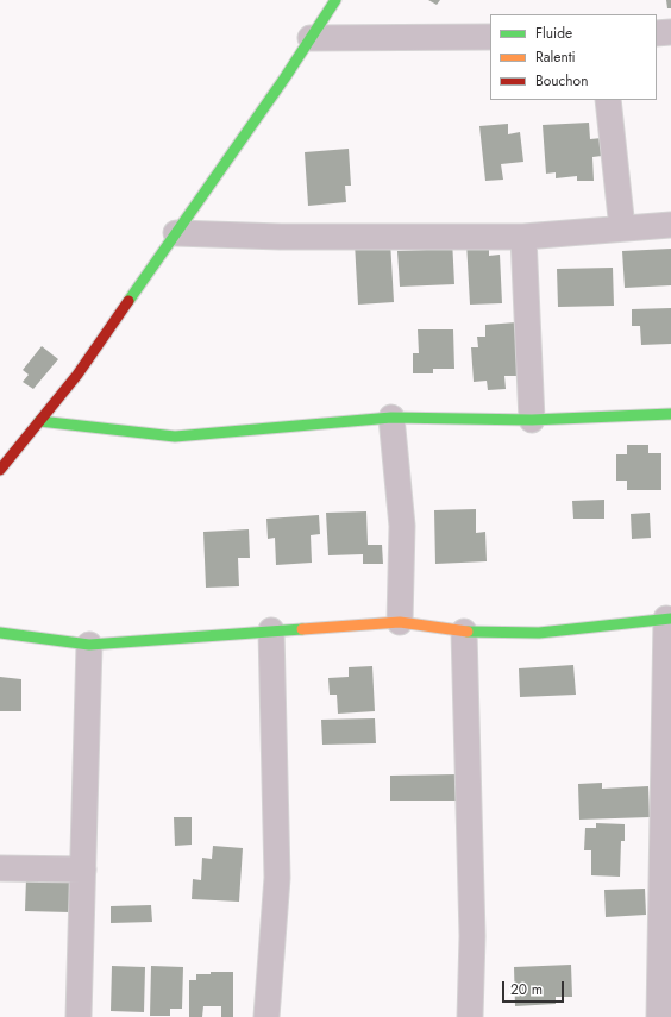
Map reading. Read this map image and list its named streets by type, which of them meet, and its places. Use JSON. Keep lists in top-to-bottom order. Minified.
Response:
{"legend":["Fluide","Ralenti","Bouchon"],"scale_bar":"20 m"}
